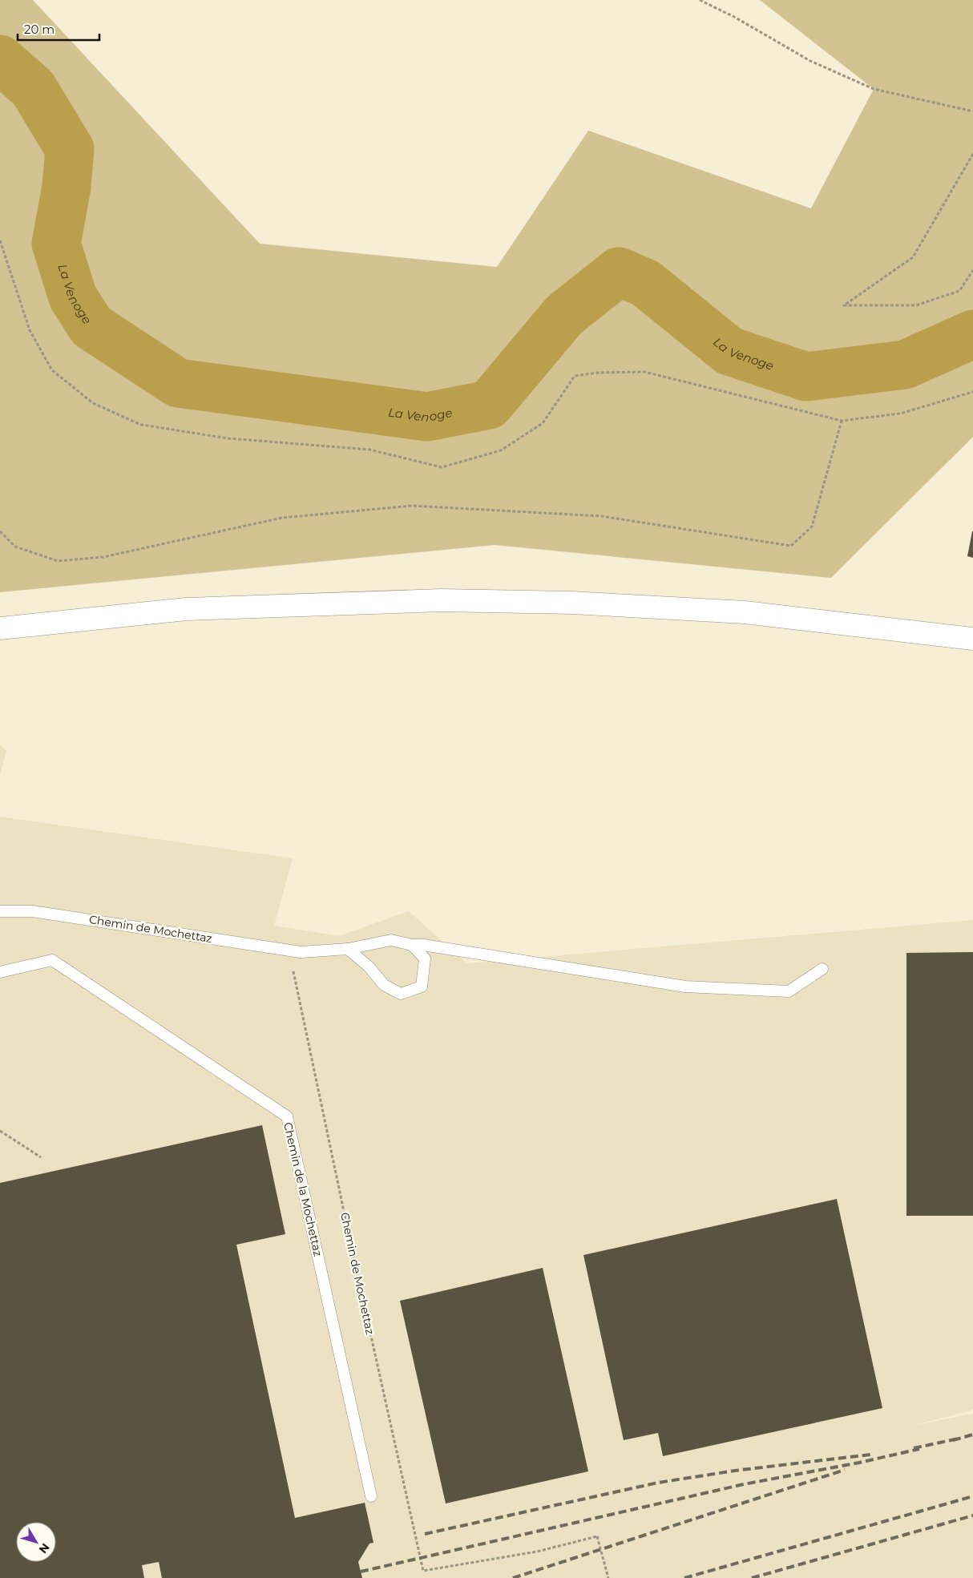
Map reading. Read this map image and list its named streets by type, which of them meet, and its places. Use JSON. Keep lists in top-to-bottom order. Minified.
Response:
{"streets":{"lane":["Chemin de Mochettaz","Chemin de la Mochettaz"]},"water":["La Venoge"],"scale_bar":"20 m","north":"bottom right"}
